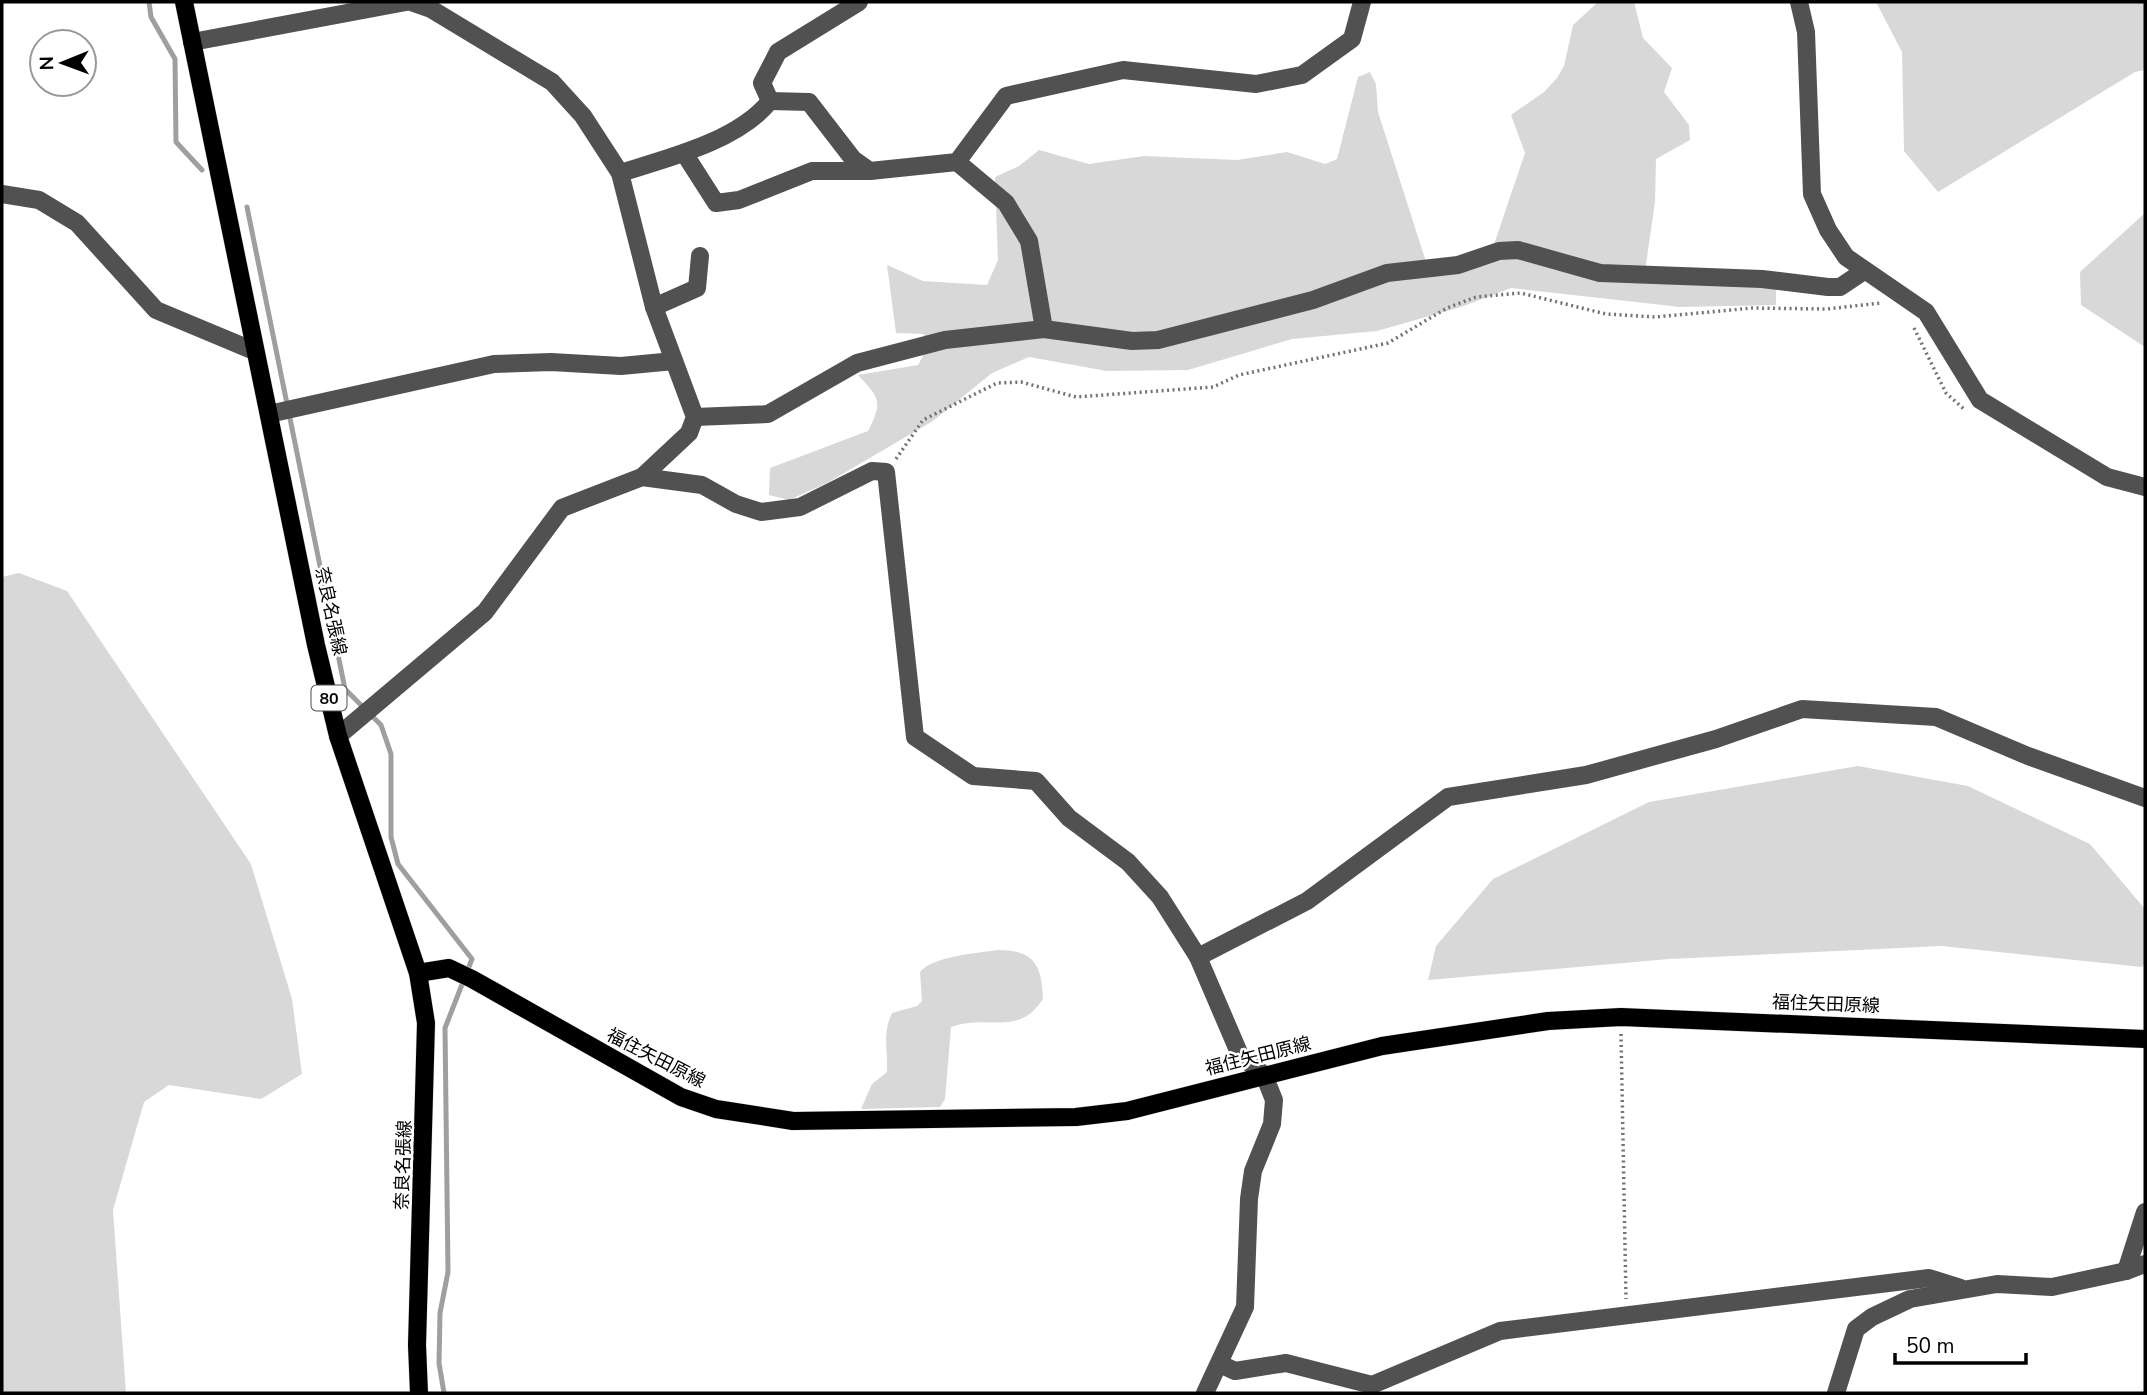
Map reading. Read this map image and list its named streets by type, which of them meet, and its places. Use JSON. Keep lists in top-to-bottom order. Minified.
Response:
{"streets":{"main road":["奈良名張線","80","福住矢田原線"]},"crossings":[["奈良名張線","福住矢田原線"]],"scale_bar":"50 m","north":"left"}
